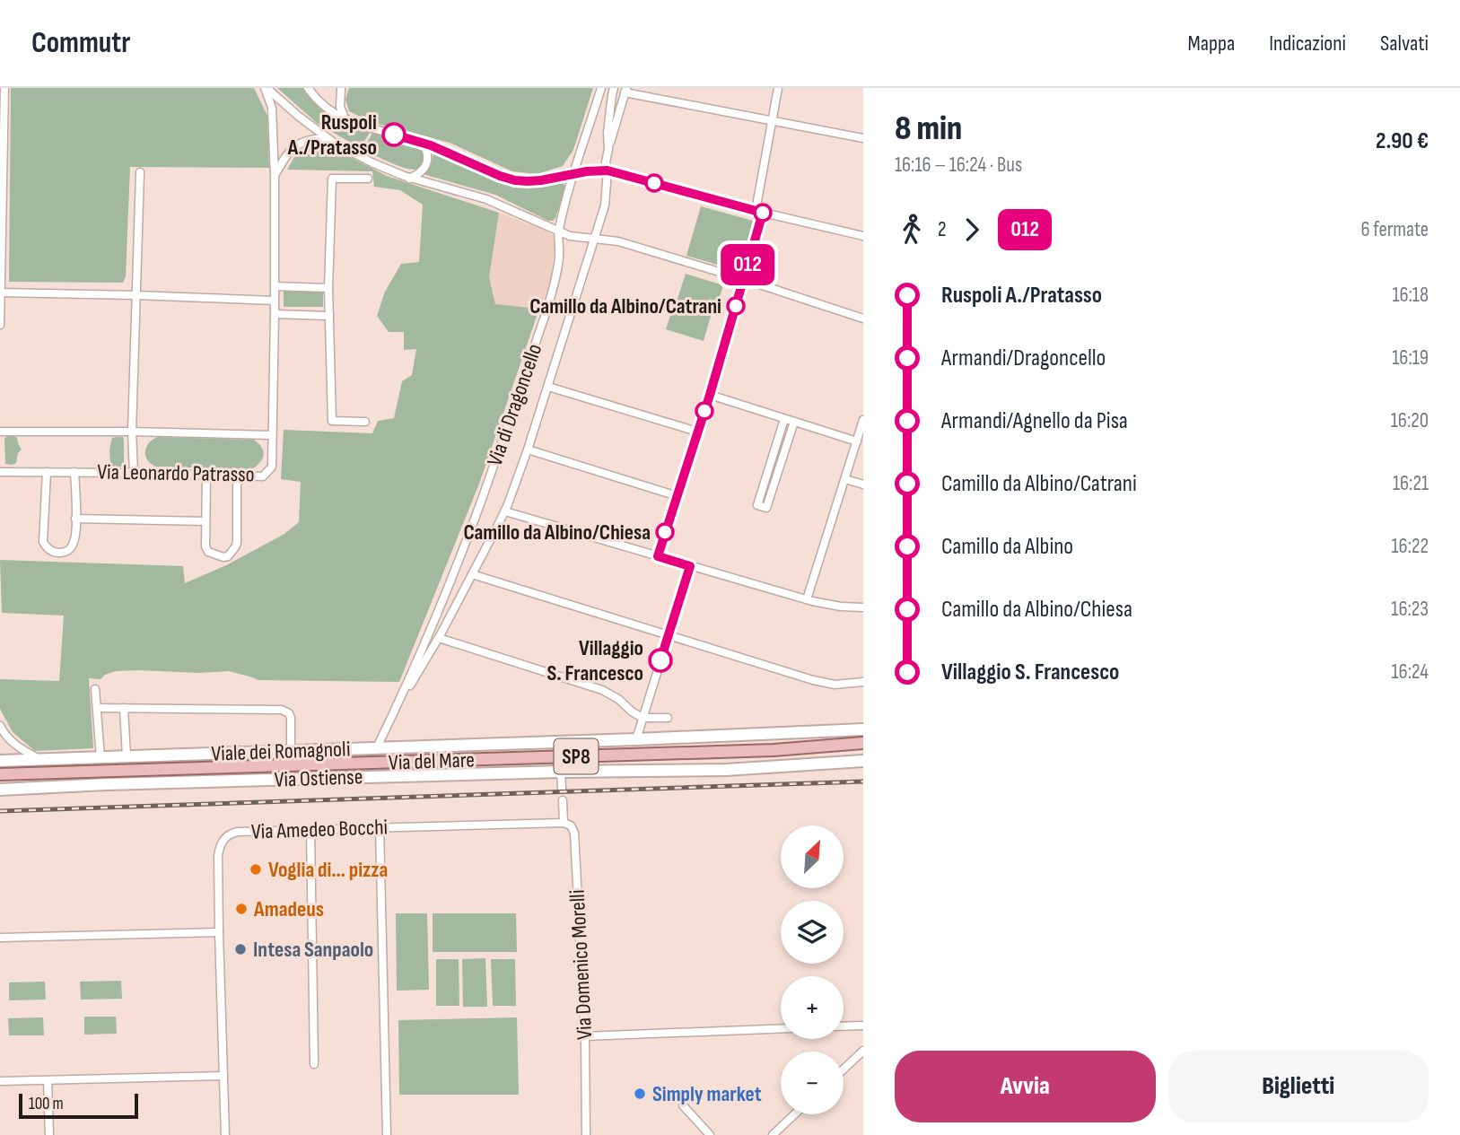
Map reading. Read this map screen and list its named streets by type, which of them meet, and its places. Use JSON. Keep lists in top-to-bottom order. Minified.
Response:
{"streets":{"main road":["Viale dei Romagnoli","SP8","Via del Mare","Via Ostiense"],"street":["Via di Dragoncello","Via Leonardo Patrasso","Via Amedeo Bocchi","Via Domenico Morelli"]},"crossings":[["Via di Dragoncello","Viale dei Romagnoli"],["Via Amedeo Bocchi","Via Domenico Morelli"]],"places":["Ruspoli A./Pratasso","Camillo da Albino/Catrani","Camillo da Albino/Chiesa","Villaggio S. Francesco","Voglia di… pizza","Amadeus","Intesa Sanpaolo","Simply market"],"lines":["bus line 012"],"scale_bar":"100 m","north":"top right","page":{"header":"Commutr","nav":["Mappa","Indicazioni","Salvati"],"on_map":"012","heading":["8 min","16:16 – 16:24 · Bus","2.90 €"],"legs":["2","012","6 fermate"],"list":[{"name":"Ruspoli A./Pratasso","value":"16:18"},{"name":"Armandi/Dragoncello","value":"16:19"},{"name":"Armandi/Agnello da Pisa","value":"16:20"},{"name":"Camillo da Albino/Catrani","value":"16:21"},{"name":"Camillo da Albino","value":"16:22"},{"name":"Camillo da Albino/Chiesa","value":"16:23"},{"name":"Villaggio S. Francesco","value":"16:24"}],"map_buttons":["+","−"],"buttons":["Avvia","Biglietti"],"scale":"100 m"}}
